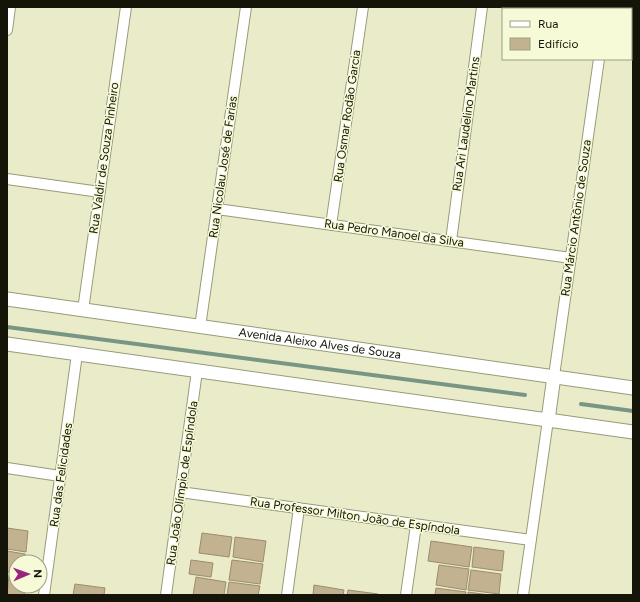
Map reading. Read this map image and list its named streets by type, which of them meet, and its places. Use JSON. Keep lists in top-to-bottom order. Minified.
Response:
{"streets":{"street":["Rua Osmar Rodão Garcia","Rua Ari Laudelino Martins","Rua Valdir de Souza Pinheiro","Rua Nicolau José de Farias","Rua Márcio Antônio de Souza","Rua Pedro Manoel da Silva","Avenida Aleixo Alves de Souza","Rua das Felicidades","Rua João Olímpio de Espíndola","Rua Professor Milton João de Espíndola"]},"crossings":[["Rua Osmar Rodão Garcia","Rua Pedro Manoel da Silva"],["Rua Ari Laudelino Martins","Rua Pedro Manoel da Silva"],["Rua Valdir de Souza Pinheiro","Avenida Aleixo Alves de Souza"],["Rua Nicolau José de Farias","Rua Pedro Manoel da Silva"],["Rua Nicolau José de Farias","Avenida Aleixo Alves de Souza"],["Rua Márcio Antônio de Souza","Rua Pedro Manoel da Silva"],["Rua Márcio Antônio de Souza","Avenida Aleixo Alves de Souza"],["Rua João Olímpio de Espíndola","Rua Professor Milton João de Espíndola"]],"legend":["Rua","Edifício"],"north":"right"}
